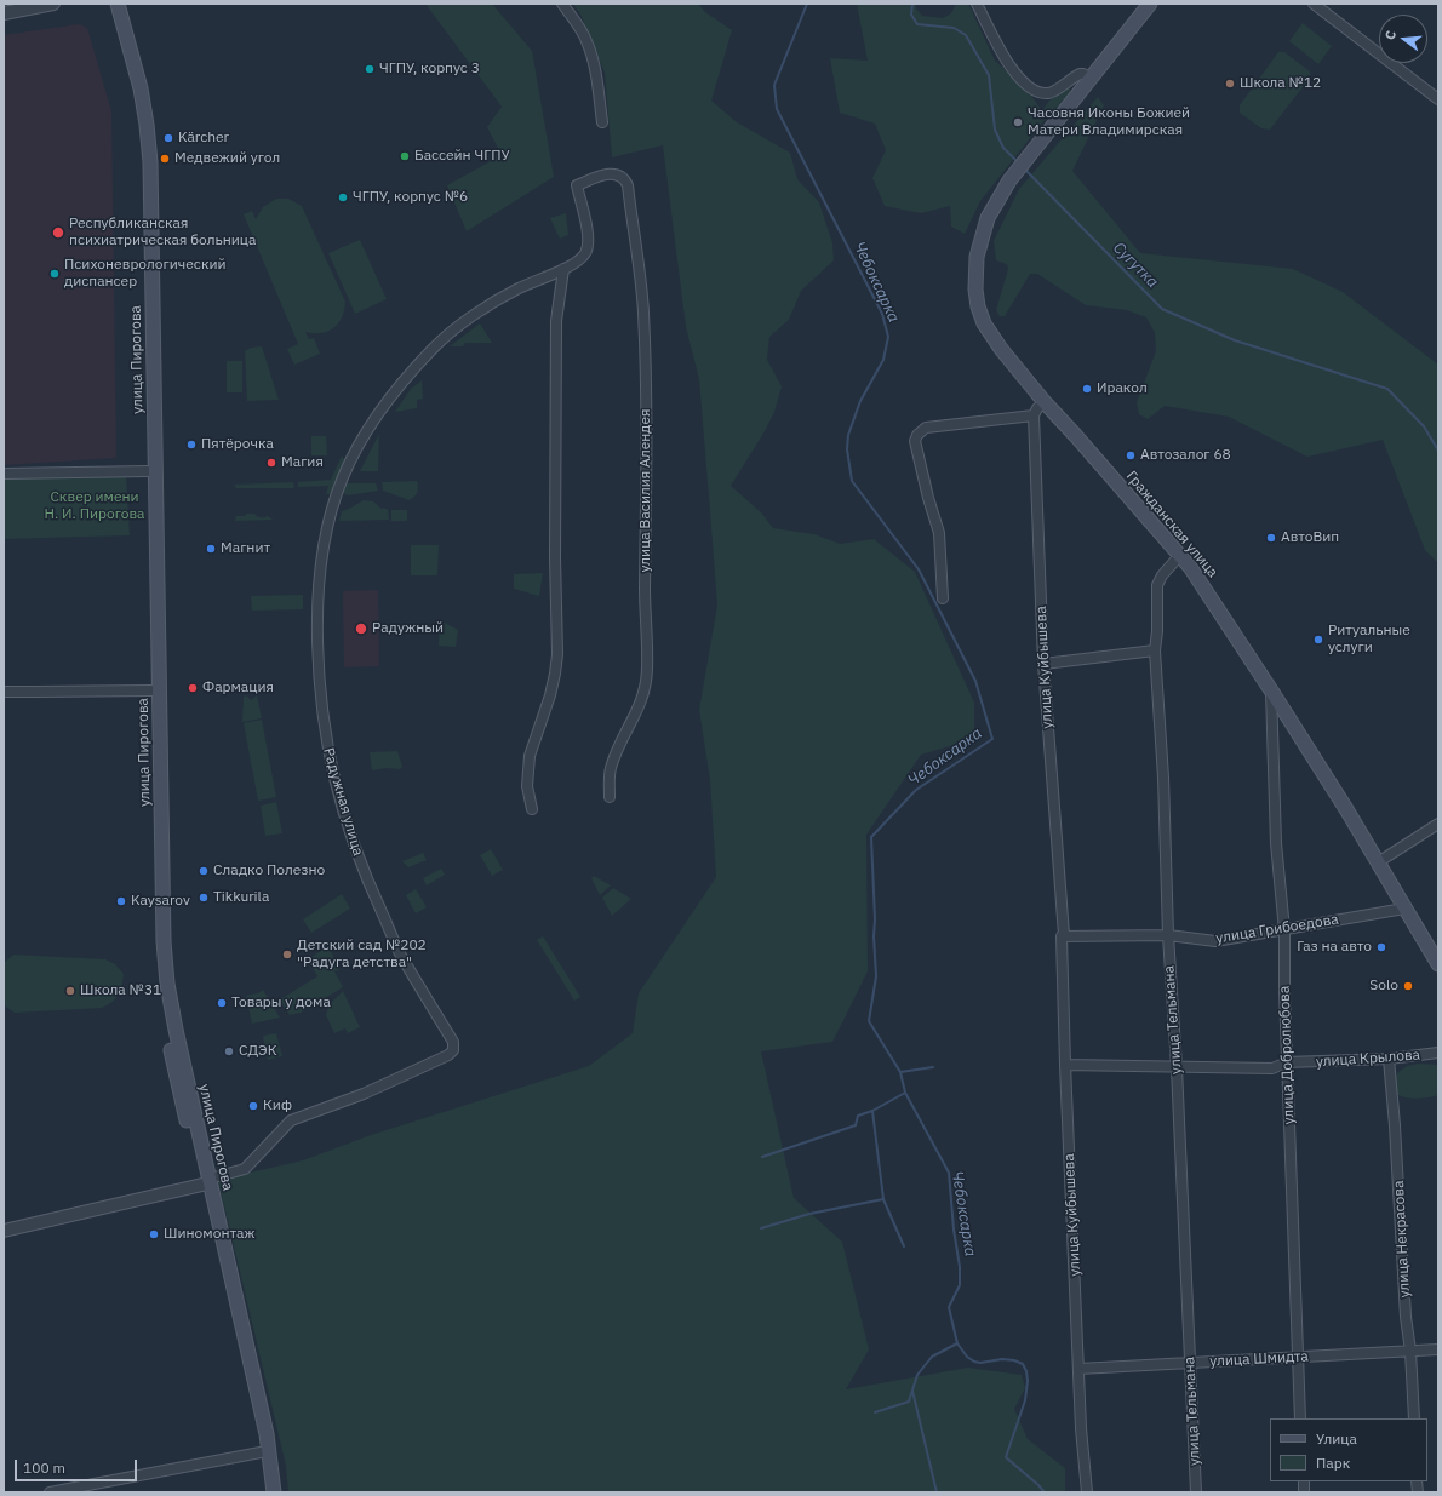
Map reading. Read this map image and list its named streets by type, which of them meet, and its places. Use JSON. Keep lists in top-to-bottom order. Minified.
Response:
{"streets":{"main road":["улица Пирогова","Гражданская улица"],"street":["улица Василия Алендея","улица Куйбышева","Радужная улица","улица Грибоедова","улица Тельмана","улица Добролюбова","улица Крылова","улица Некрасова","улица Шмидта"]},"crossings":[["улица Пирогова","Радужная улица"],["улица Василия Алендея","Радужная улица"],["Гражданская улица","улица Грибоедова"],["Гражданская улица","улица Тельмана"],["Гражданская улица","улица Добролюбова"],["улица Куйбышева","улица Грибоедова"],["улица Куйбышева","улица Крылова"],["улица Куйбышева","улица Шмидта"],["улица Грибоедова","улица Тельмана"],["улица Грибоедова","улица Добролюбова"],["улица Тельмана","улица Крылова"],["улица Тельмана","улица Шмидта"],["улица Добролюбова","улица Крылова"],["улица Добролюбова","улица Шмидта"],["улица Крылова","улица Некрасова"],["улица Некрасова","улица Шмидта"]],"water":["Сугутка","Чебоксарка"],"parks":["Сквер имени Н. И. Пирогова"],"places":["ЧГПУ, корпус 3","Школа №12","Часовня Иконы Божией Матери Владимирская","Kärcher","Бассейн ЧГПУ","Медвежий угол","ЧГПУ, корпус №6","Республиканская психиатрическая больница","Психоневрологический диспансер","Иракол","Пятёрочка","Автозалог 68","Магия","АвтоВип","Магнит","Радужный","Ритуальные услуги","Фармация","Сладко Полезно","Tikkurila","Kaysarov","Газ на авто","Детский сад №202 \"Радуга детства\"","Solo","Школа №31","Товары у дома","СДЭК","Киф","Шиномонтаж"],"legend":["Улица","Парк"],"scale_bar":"100 m","north":"left"}
